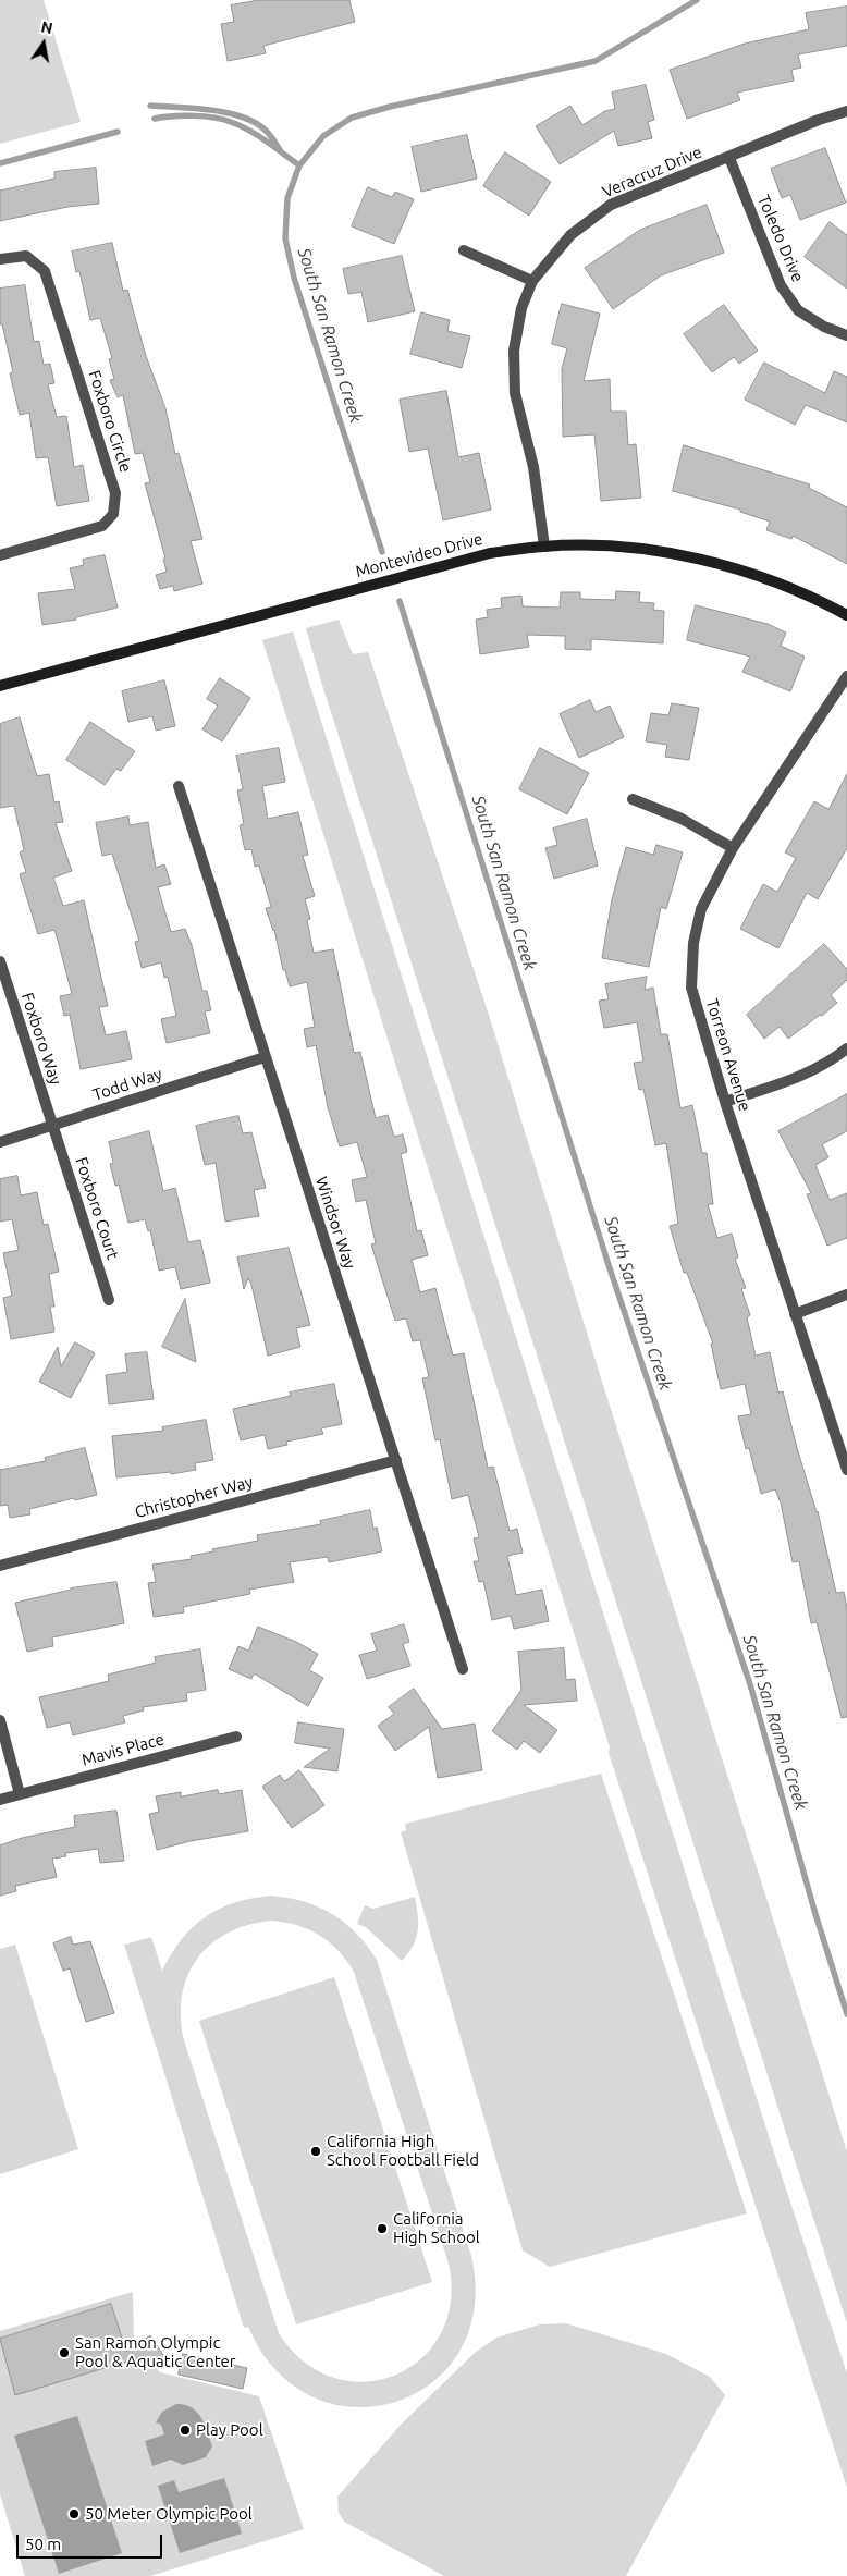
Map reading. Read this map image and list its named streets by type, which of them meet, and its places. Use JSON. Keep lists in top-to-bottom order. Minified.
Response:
{"streets":{"street":["Veracruz Drive","Toledo Drive","Foxboro Circle","Montevideo Drive","Foxboro Way","Torreon Avenue","Todd Way","Foxboro Court","Windsor Way","Christopher Way","Mavis Place"]},"crossings":[["Veracruz Drive","Toledo Drive"],["Veracruz Drive","Montevideo Drive"],["Foxboro Way","Todd Way"],["Foxboro Way","Foxboro Court"],["Todd Way","Foxboro Court"],["Todd Way","Windsor Way"],["Windsor Way","Christopher Way"]],"water":["South San Ramon Creek"],"places":["California High School Football Field","California High School","San Ramon Olympic Pool & Aquatic Center","Play Pool","50 Meter Olympic Pool"],"scale_bar":"50 m","north":"top"}
